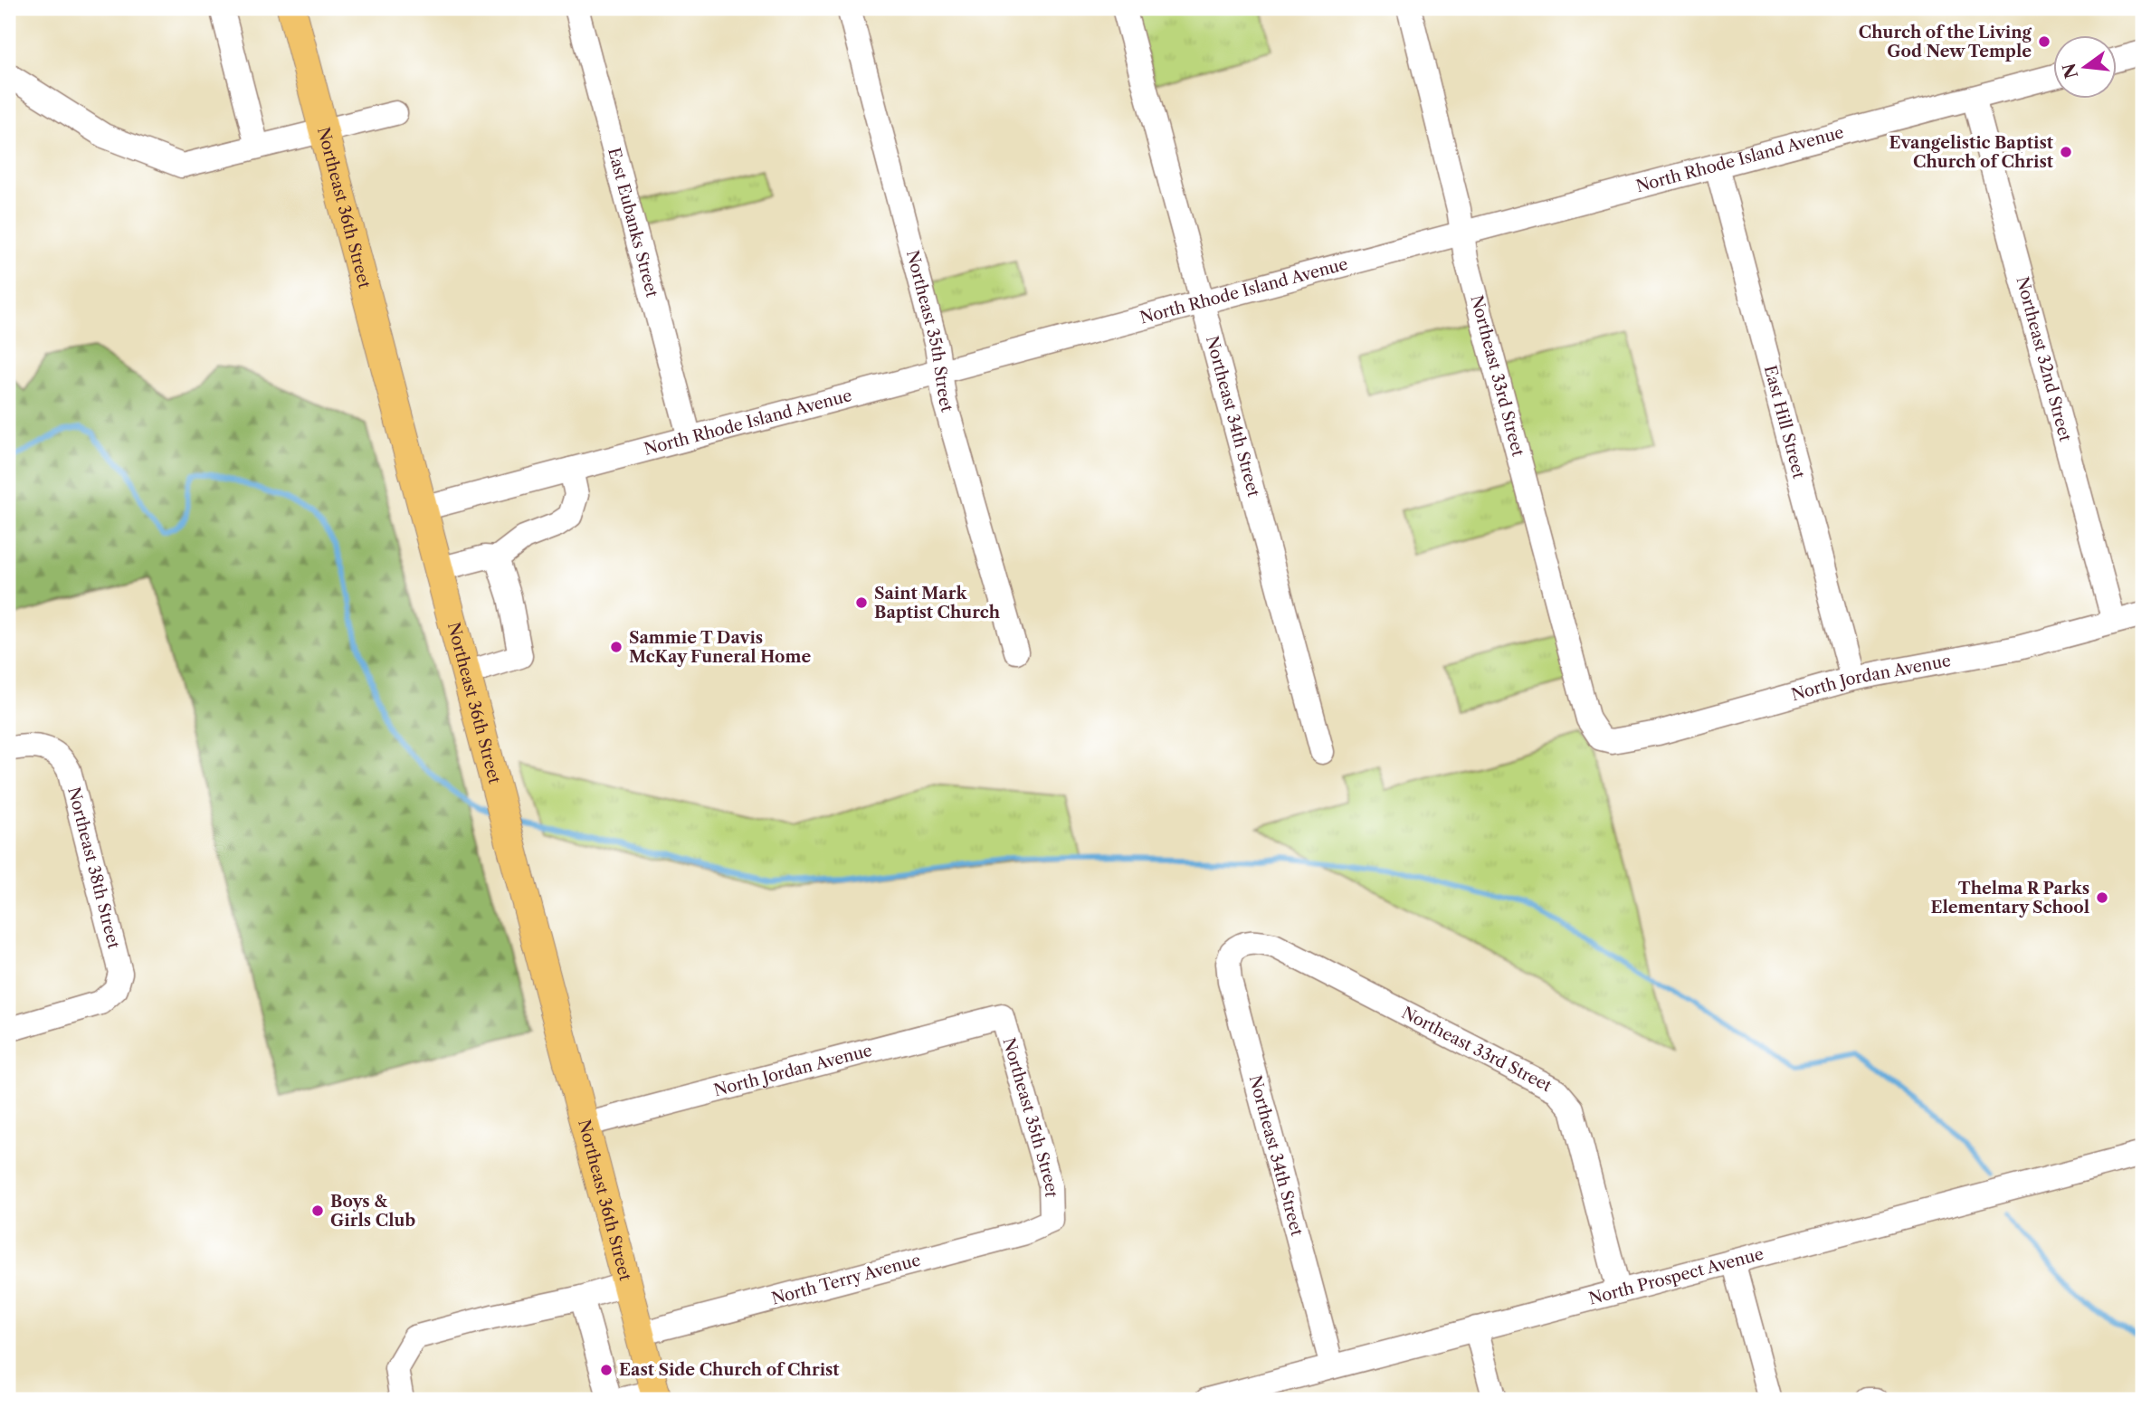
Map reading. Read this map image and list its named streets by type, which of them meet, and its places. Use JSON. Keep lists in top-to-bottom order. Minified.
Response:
{"streets":{"main road":["Northeast 36th Street"],"street":["North Rhode Island Avenue","East Eubanks Street","Northeast 35th Street","Northeast 32nd Street","Northeast 33rd Street","Northeast 34th Street","East Hill Street","North Jordan Avenue","Northeast 38th Street","North Prospect Avenue","North Terry Avenue"]},"crossings":[["North Rhode Island Avenue","Northeast 36th Street"],["North Rhode Island Avenue","East Eubanks Street"],["North Rhode Island Avenue","Northeast 35th Street"],["North Rhode Island Avenue","Northeast 32nd Street"],["North Rhode Island Avenue","Northeast 33rd Street"],["North Rhode Island Avenue","Northeast 34th Street"],["North Rhode Island Avenue","East Hill Street"],["Northeast 36th Street","North Jordan Avenue"],["Northeast 36th Street","North Terry Avenue"],["Northeast 35th Street","North Jordan Avenue"],["Northeast 35th Street","North Terry Avenue"],["Northeast 32nd Street","North Jordan Avenue"],["Northeast 33rd Street","Northeast 34th Street"],["Northeast 33rd Street","North Jordan Avenue"],["Northeast 33rd Street","North Prospect Avenue"],["Northeast 34th Street","North Prospect Avenue"],["East Hill Street","North Jordan Avenue"]],"places":["Church of the Living God New Temple","Evangelistic Baptist Church of Christ","Saint Mark Baptist Church","Sammie T Davis McKay Funeral Home","Thelma R Parks Elementary School","Boys & Girls Club","East Side Church of Christ"],"north":"left"}
